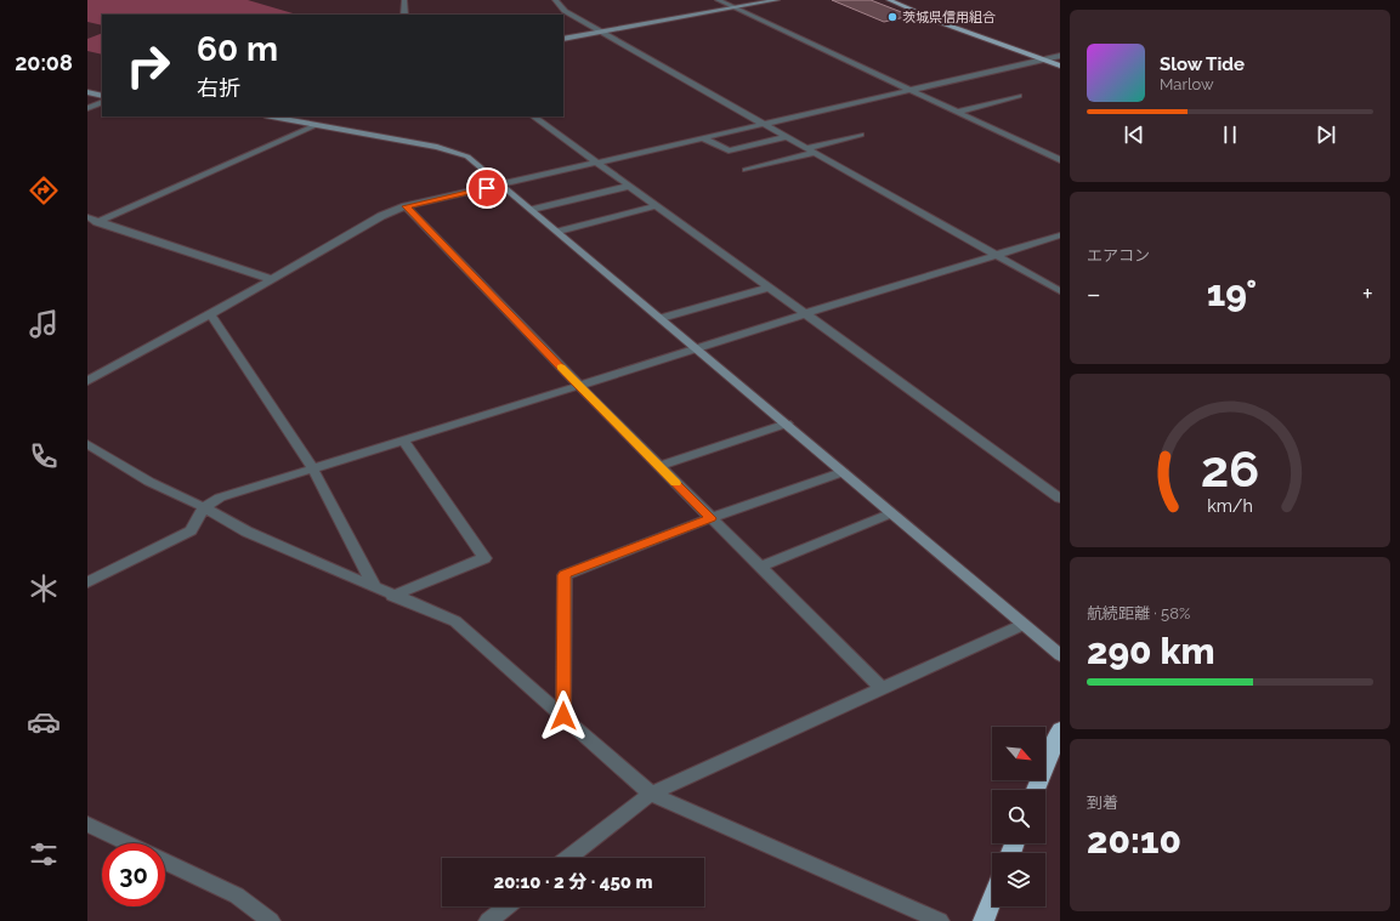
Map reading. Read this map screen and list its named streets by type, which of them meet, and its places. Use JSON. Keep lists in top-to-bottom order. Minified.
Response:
{"places":["茨城県信用組合"],"north":"bottom right","page":{"tabs":"20:08","turn":["60 m","右折"],"song":["Slow Tide","Marlow"],"tile":["エアコン",["航続距離 · 58%","290 km"],["到着","20:10"]],"heat":["−","19°","+"],"limit":"30","trip":"20:10 · 2 分 · 450 m","gauge":["26","km/h"]}}
